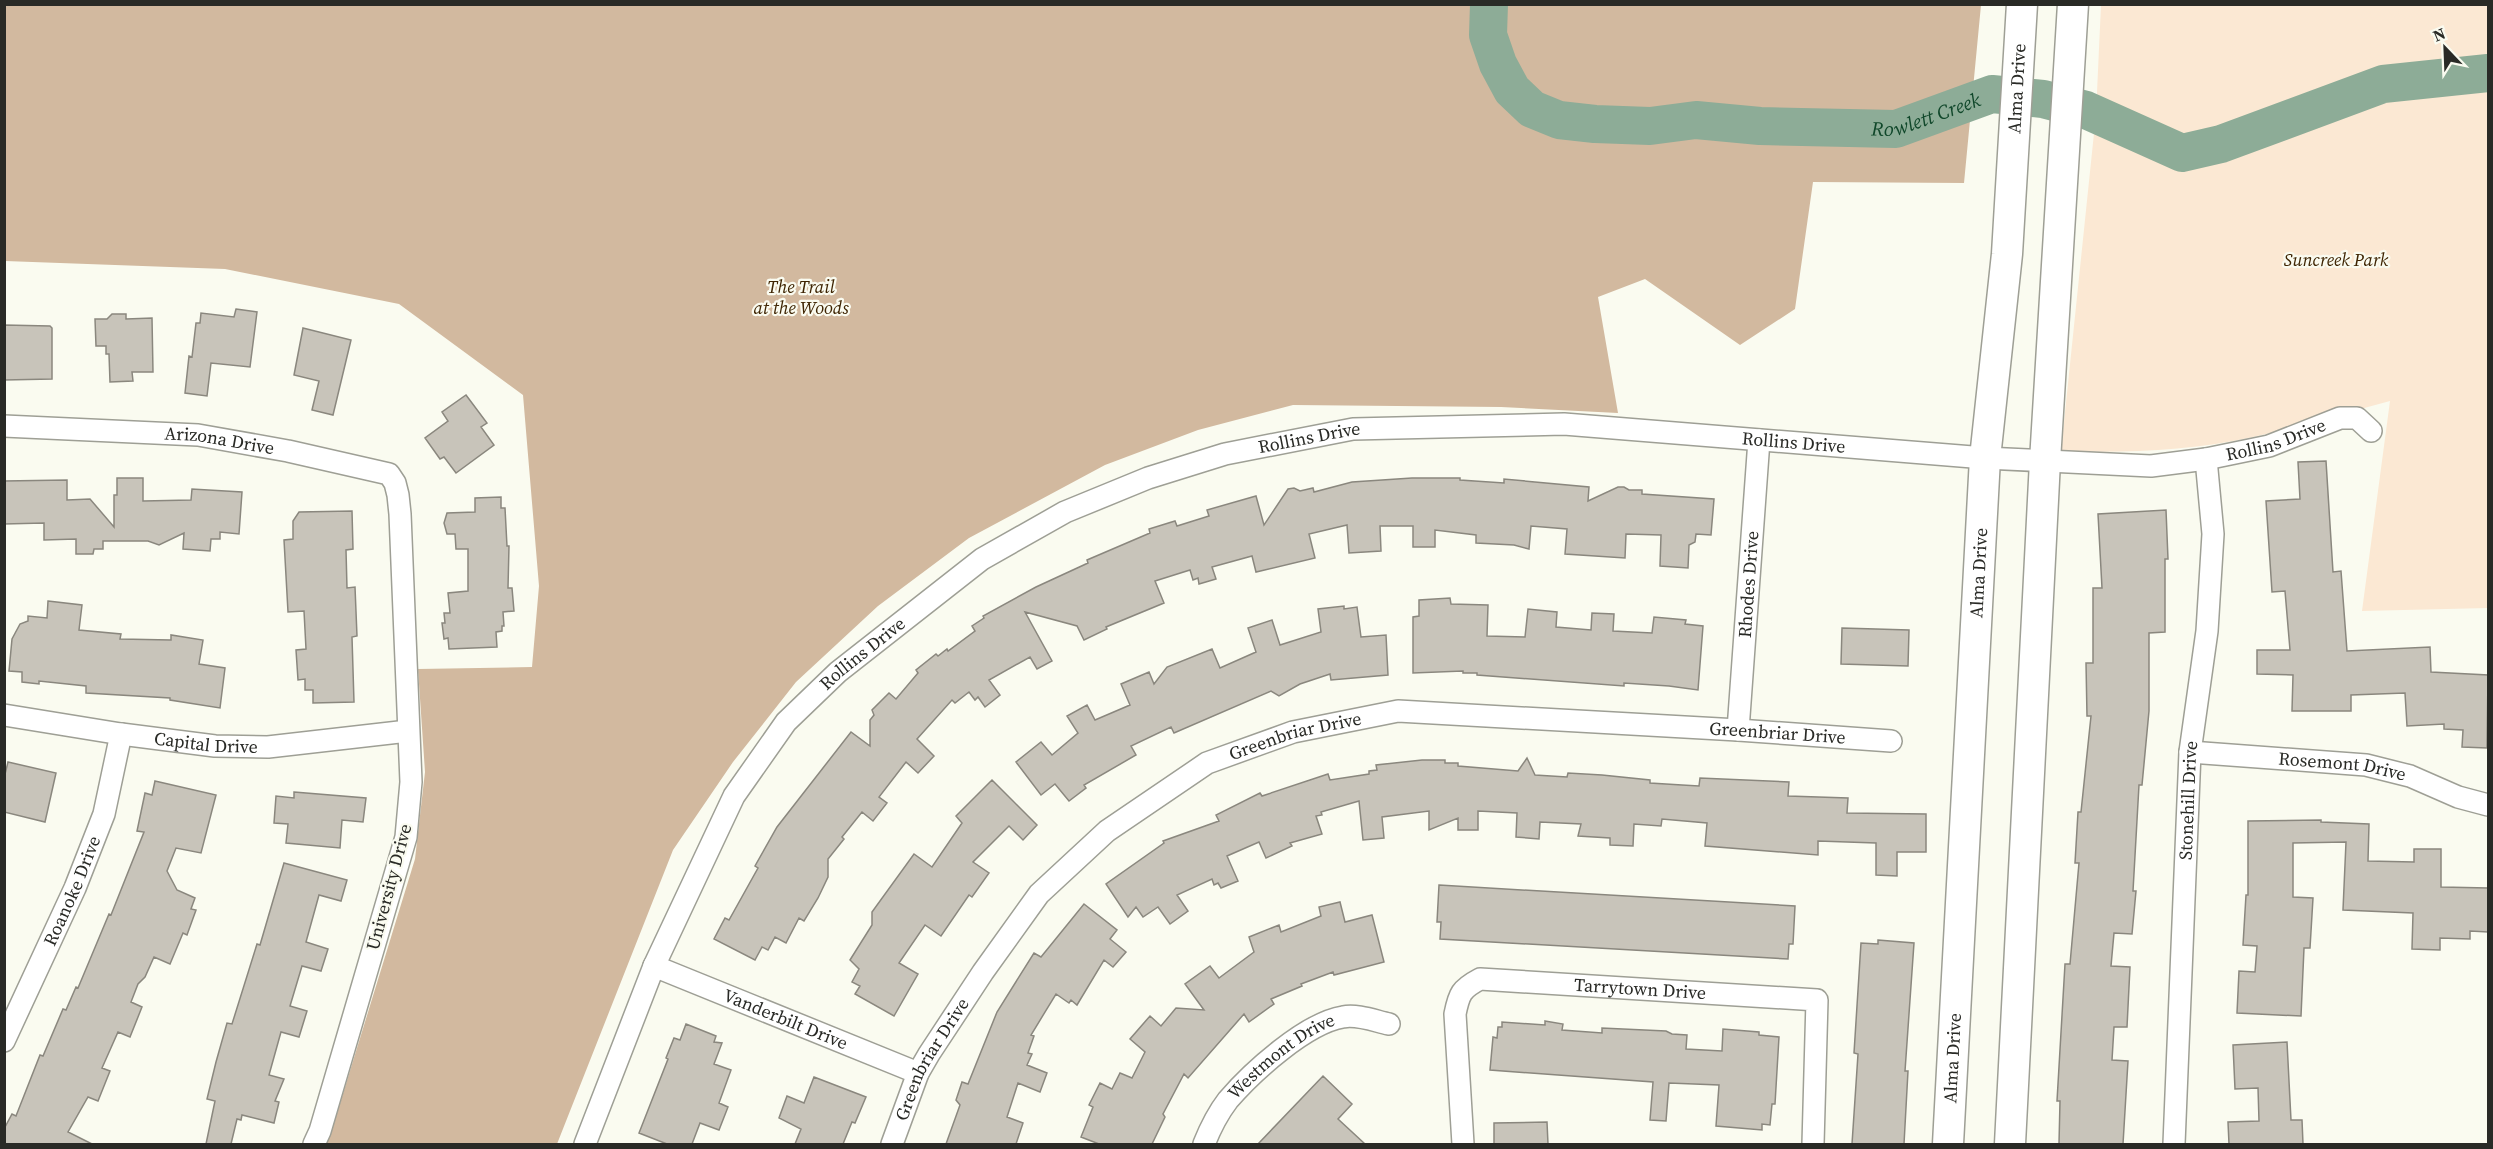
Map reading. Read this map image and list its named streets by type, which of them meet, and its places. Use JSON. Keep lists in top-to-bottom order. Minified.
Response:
{"streets":{"main road":["Alma Drive"],"street":["Rollins Drive","Arizona Drive","Rhodes Drive","Greenbriar Drive","Capital Drive","Rosemont Drive","Stonehill Drive","University Drive","Roanoke Drive","Tarrytown Drive","Vanderbilt Drive","Westmont Drive"]},"crossings":[["Alma Drive","Rollins Drive"],["Rollins Drive","Rhodes Drive"],["Rollins Drive","Stonehill Drive"],["Rollins Drive","Vanderbilt Drive"],["Arizona Drive","University Drive"],["Rhodes Drive","Greenbriar Drive"],["Greenbriar Drive","Vanderbilt Drive"],["Capital Drive","University Drive"],["Capital Drive","Roanoke Drive"],["Rosemont Drive","Stonehill Drive"]],"water":["Rowlett Creek"],"parks":["Suncreek Park","The Trail at the Woods"],"north":"top left"}
